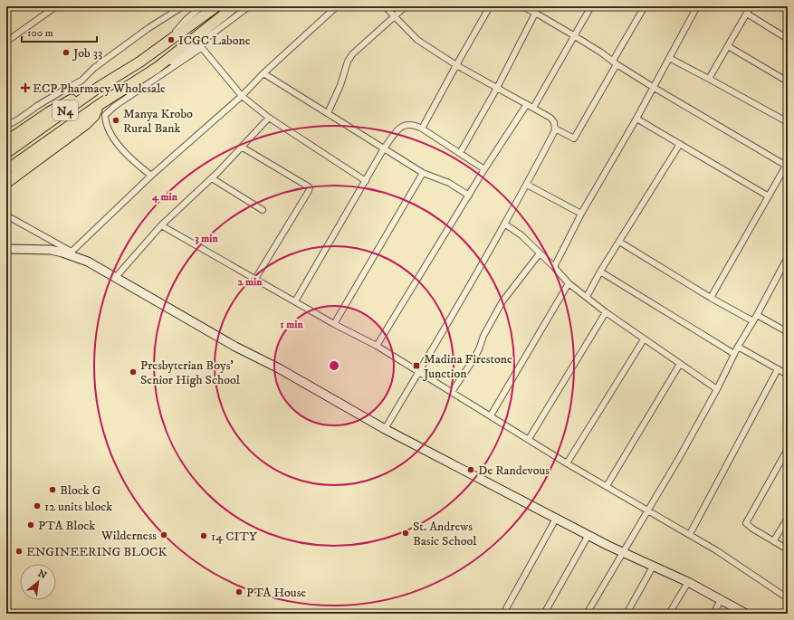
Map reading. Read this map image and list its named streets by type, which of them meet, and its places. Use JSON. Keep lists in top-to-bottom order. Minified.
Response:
{"streets":{"highway":["N4"]},"places":{"other":["ICGC Labone","Job 33","Manya Krobo Rural Bank","Presbyterian Boys' Senior High School","De Randevous","Block G","12 units block","PTA Block","St. Andrews Basic School","Wilderness","14 CITY","ENGINEERING BLOCK","PTA House"],"health":["ECP Pharmacy Wholesale"],"transit":["Madina Firestone Junction"]},"scale_bar":"100 m","north":"top right","rings":["4 min","3 min","2 min","1 min"]}
